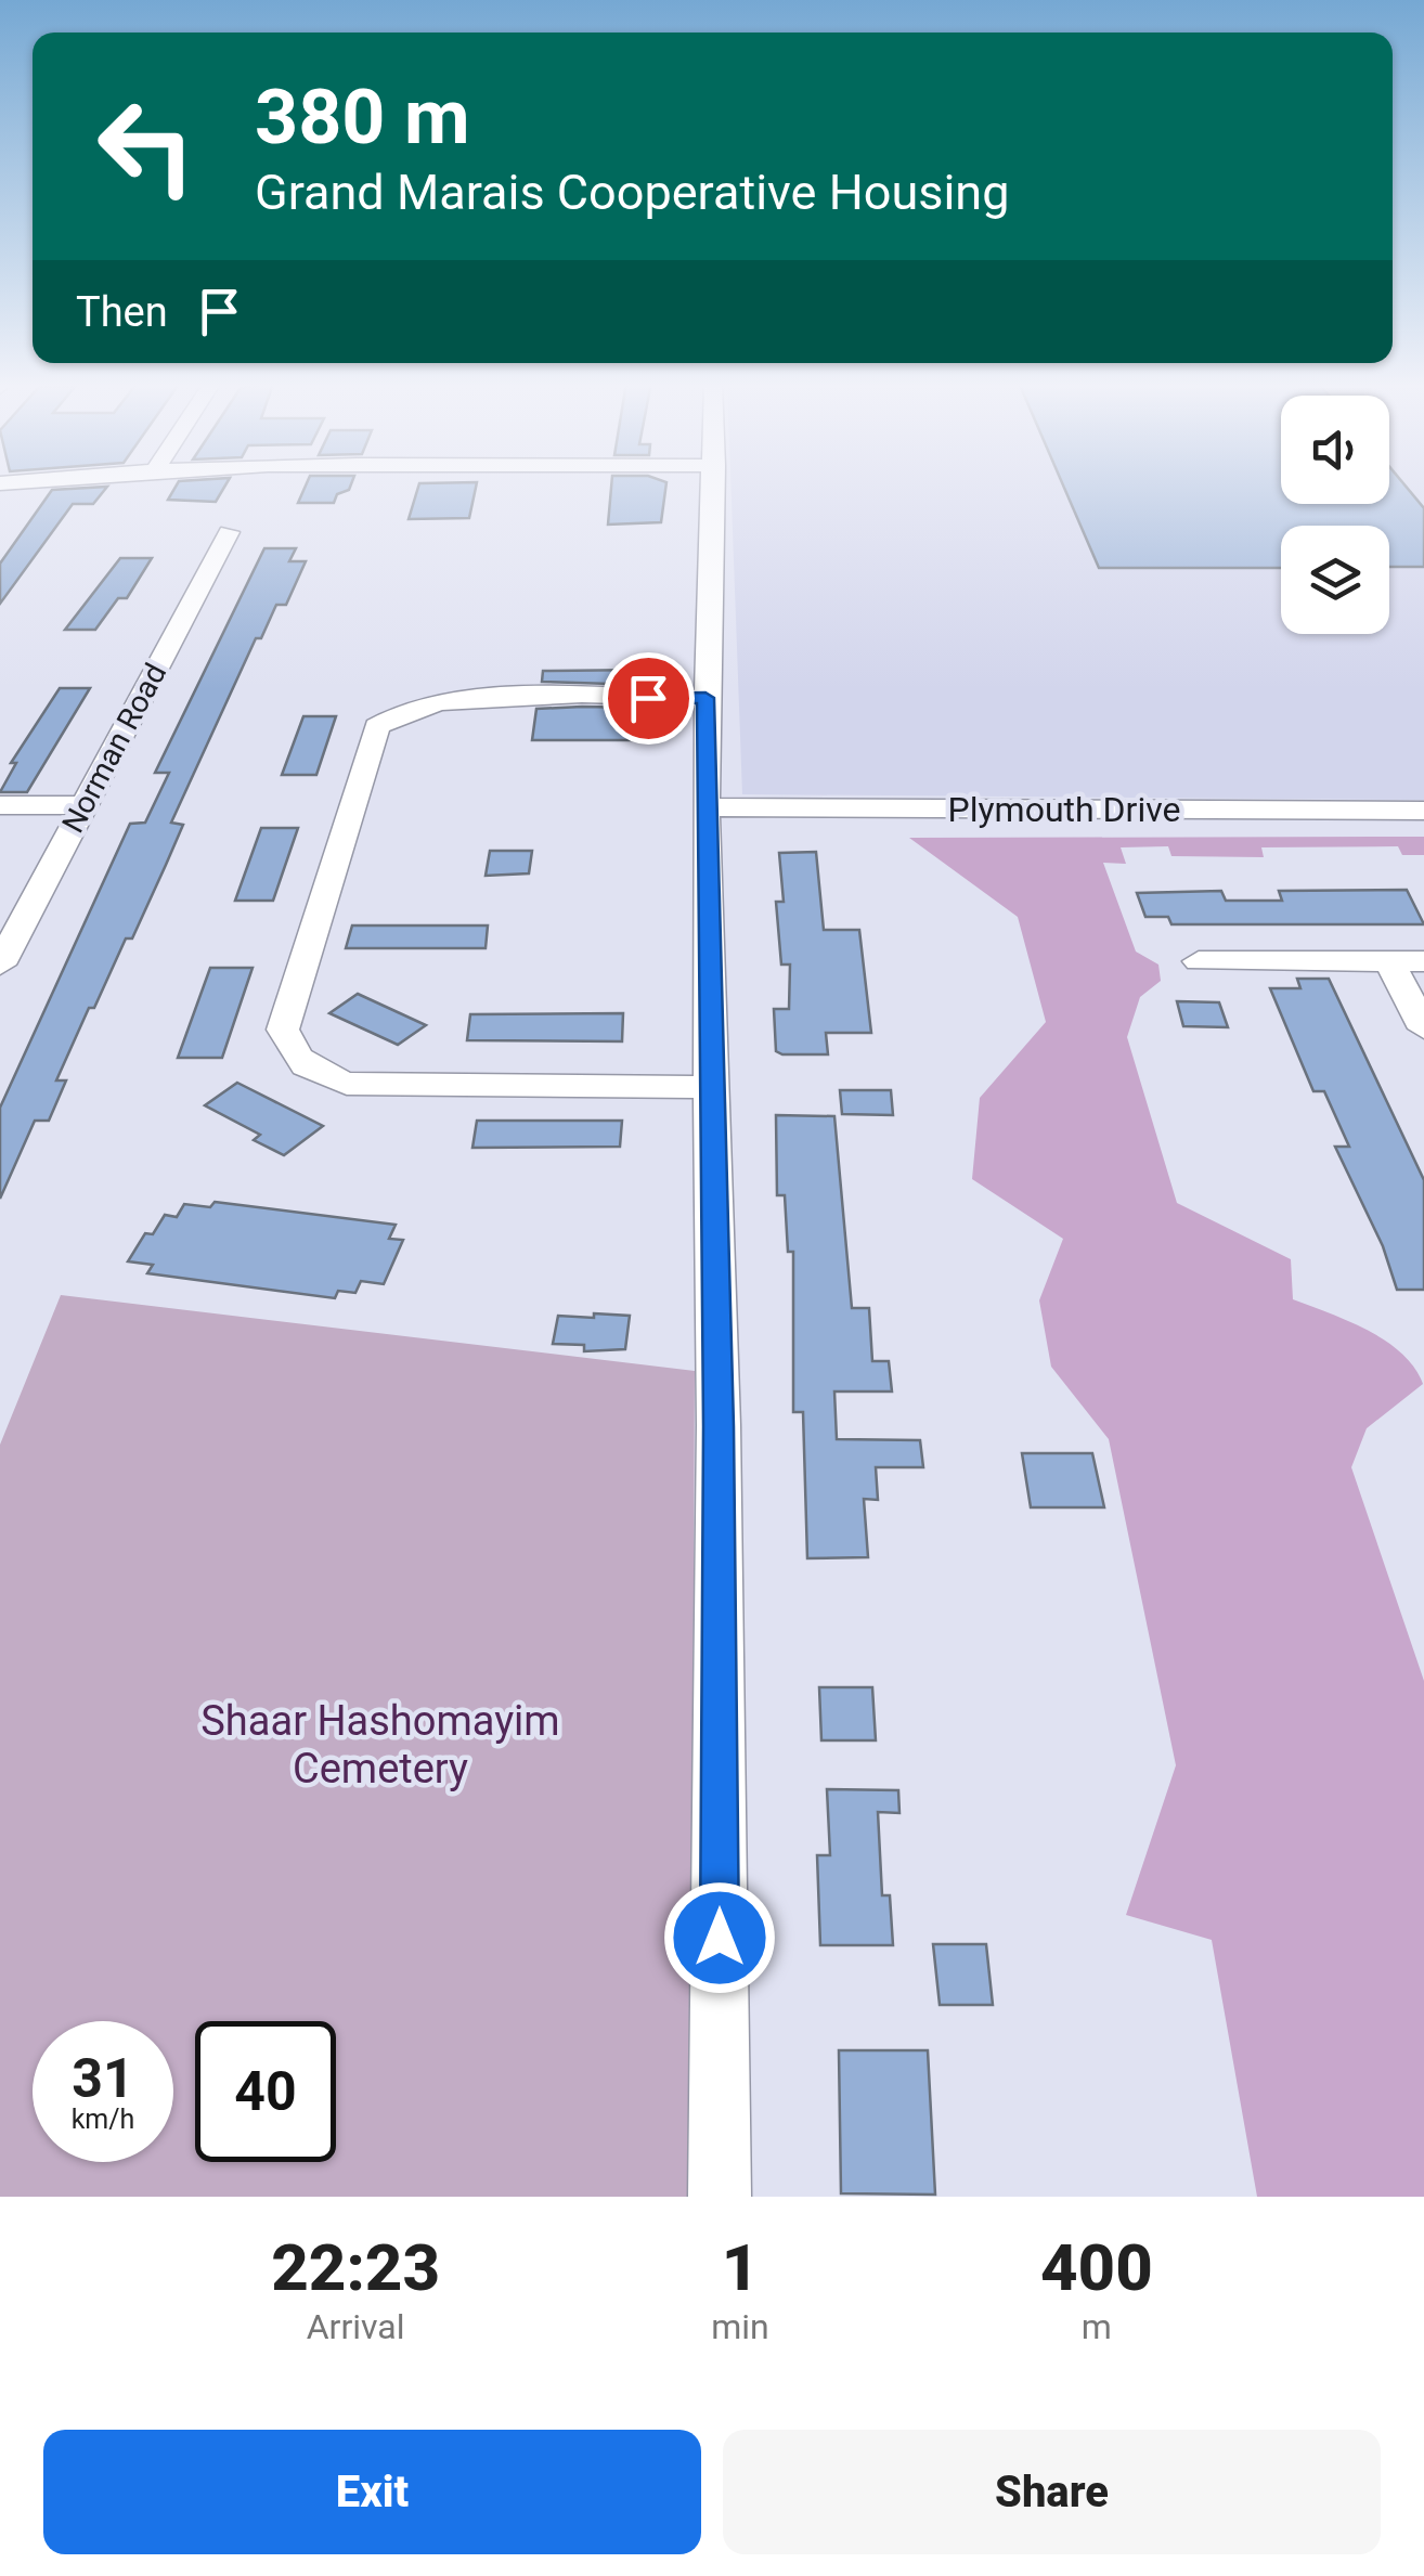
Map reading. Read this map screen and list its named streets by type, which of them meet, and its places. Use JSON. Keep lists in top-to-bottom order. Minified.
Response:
{"streets":{"street":["Norman Road","Plymouth Drive"]},"parks":["Shaar Hashomayim Cemetery"],"page":{"turn":["380 m","Grand Marais Cooperative Housing"],"then":"Then","speed":"31 km/h","limit":"40","eta":["22:23","Arrival","1","min","400","m"],"buttons":["Exit","Share"]}}
